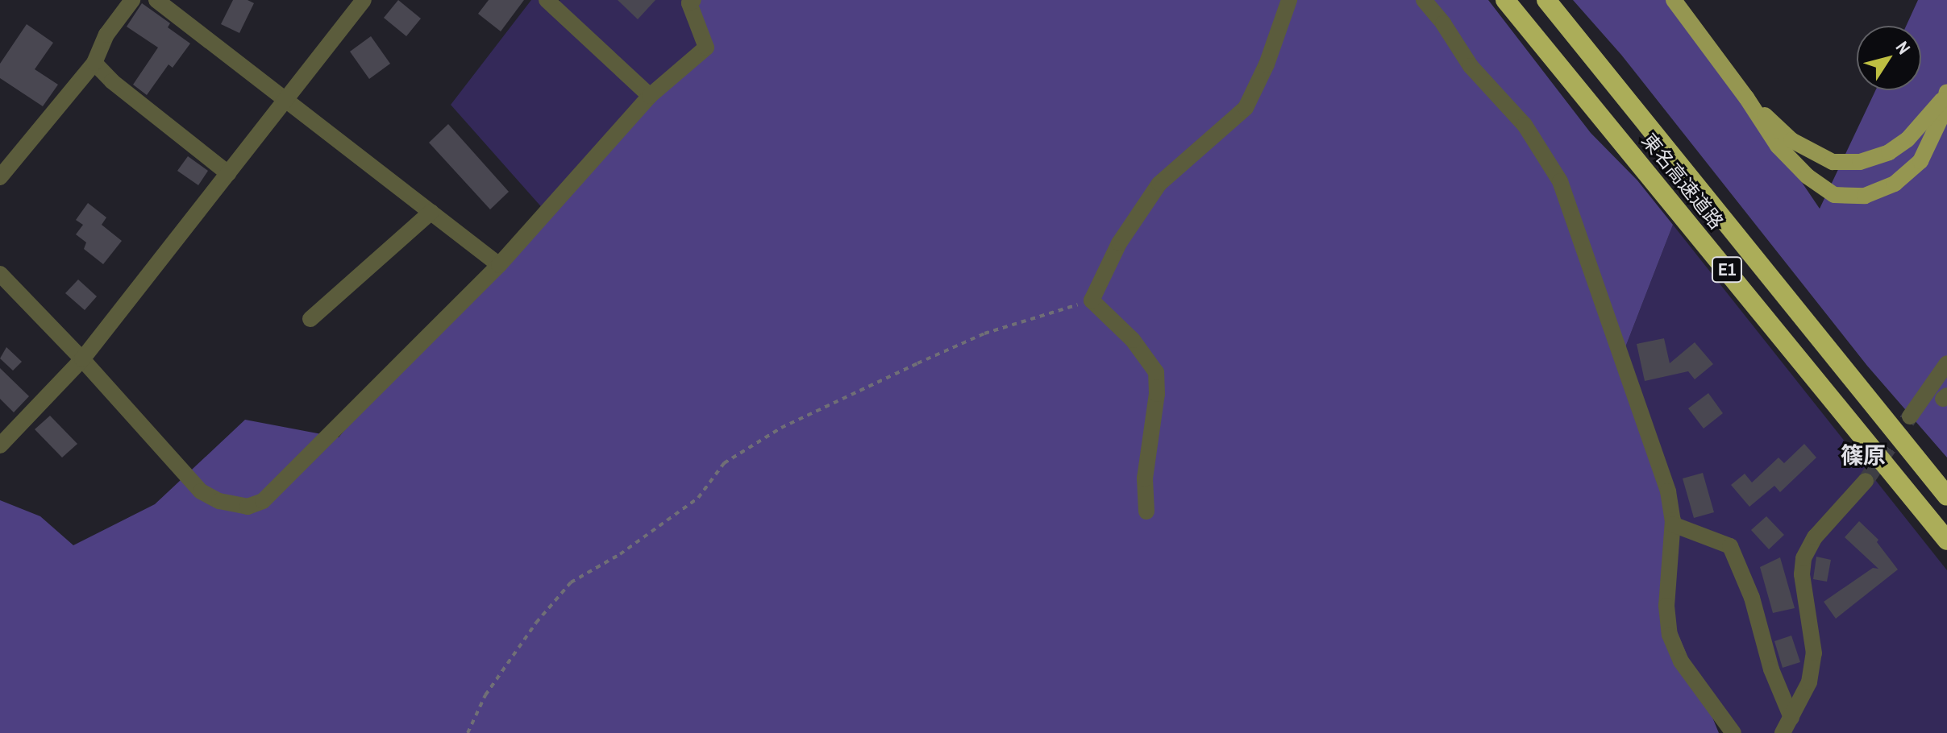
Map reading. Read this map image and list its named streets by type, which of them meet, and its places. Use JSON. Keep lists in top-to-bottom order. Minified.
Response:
{"streets":{"highway":["東名高速道路","E1"]},"districts":["篠原"],"north":"top right"}
